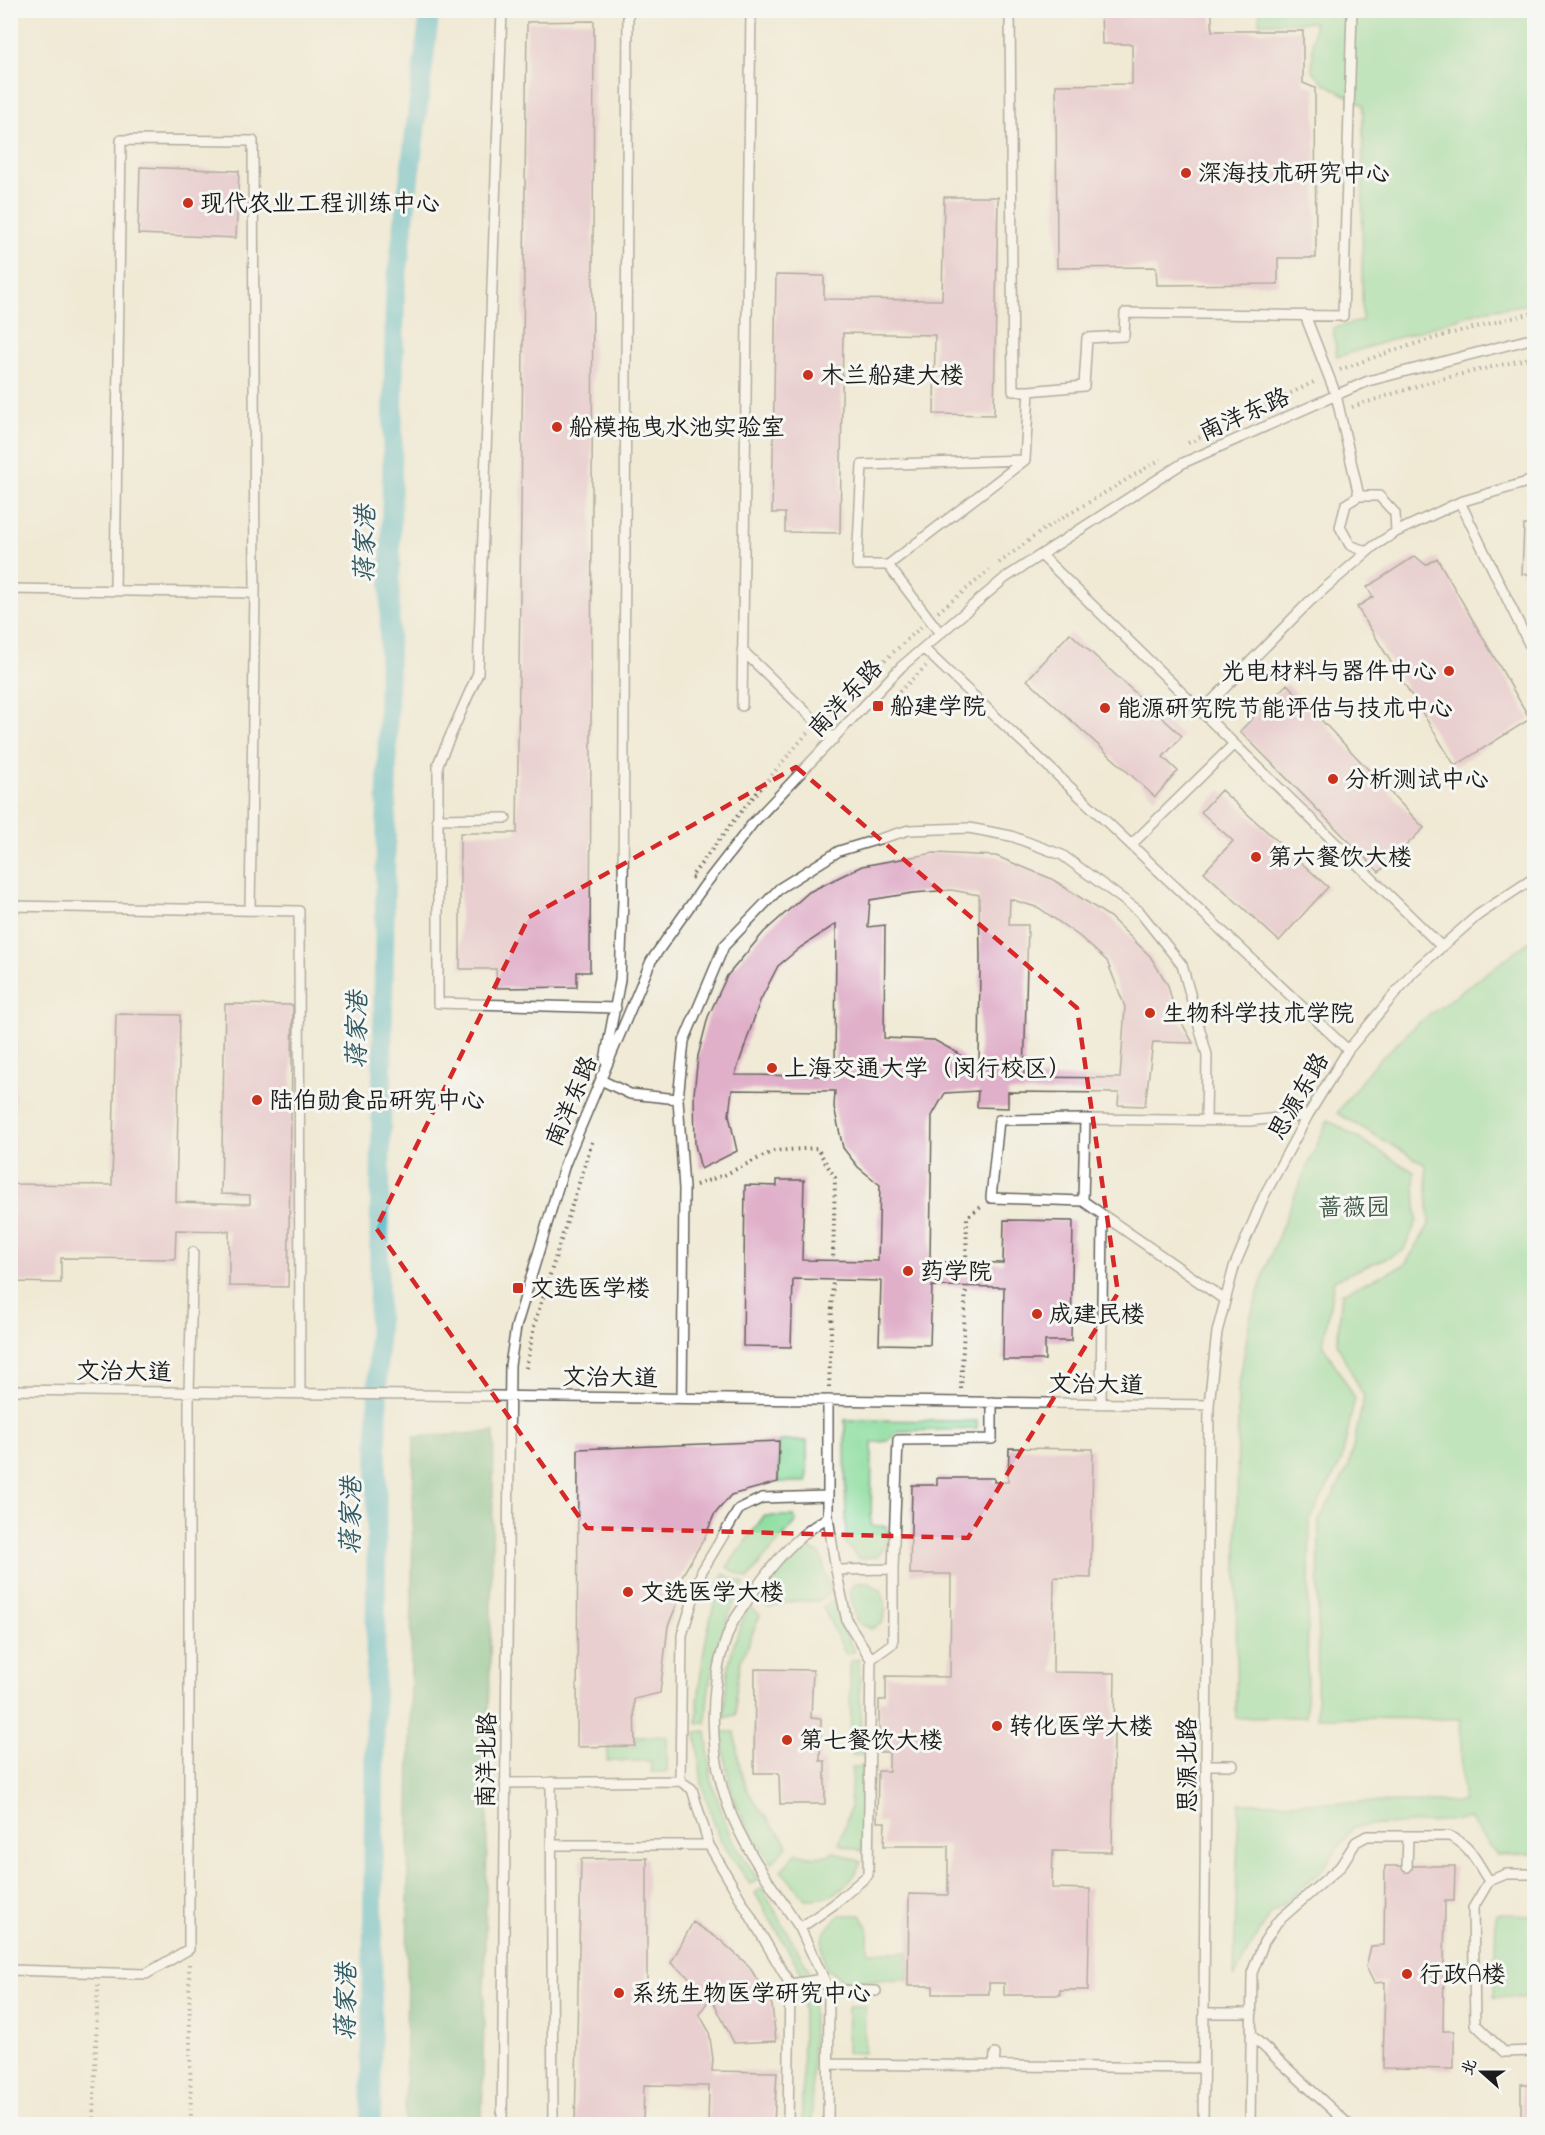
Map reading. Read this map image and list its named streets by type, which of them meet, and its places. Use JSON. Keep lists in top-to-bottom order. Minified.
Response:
{"streets":{"lane":["南洋东路","思源东路","文治大道","南洋北路","思源北路"]},"crossings":[["南洋东路","文治大道"],["南洋东路","南洋北路"],["思源东路","文治大道"],["思源东路","思源北路"],["文治大道","南洋北路"],["文治大道","思源北路"]],"water":["蒋家港"],"parks":["蔷薇园"],"places":{"other":["深海技术研究中心","现代农业工程训练中心","木兰船建大楼","船模拖曳水池实验室","光电材料与器件中心","能源研究院节能评估与技术中心","分析测试中心","第六餐饮大楼","生物科学技术学院","上海交通大学（闵行校区）","陆伯勋食品研究中心","药学院","成建民楼","文选医学大楼","转化医学大楼","第七餐饮大楼","行政A楼","系统生物医学研究中心"],"transit":["船建学院","文选医学楼"]},"north":"left"}
